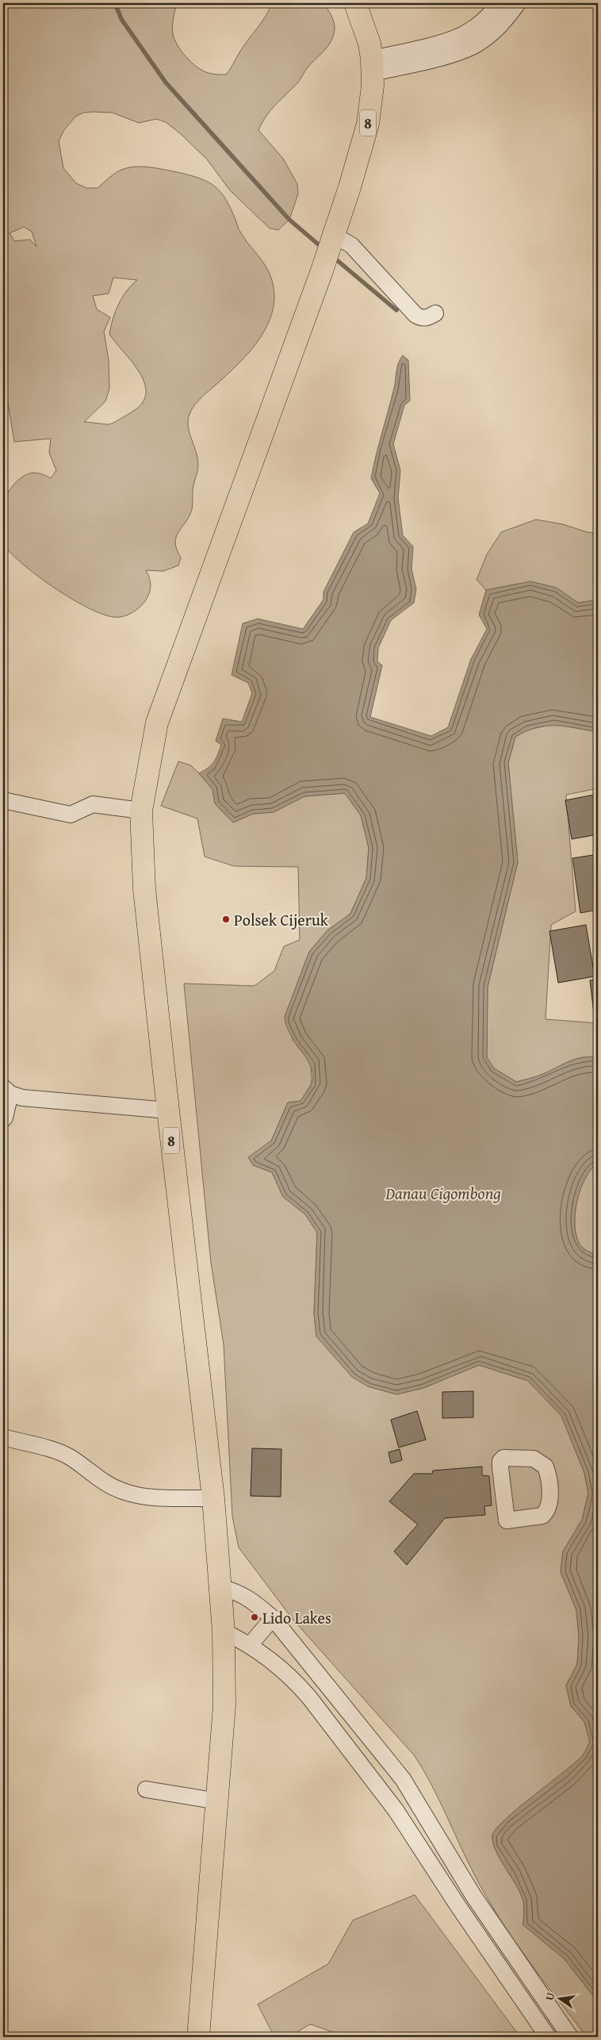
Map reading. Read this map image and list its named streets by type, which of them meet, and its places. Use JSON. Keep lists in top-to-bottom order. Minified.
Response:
{"streets":{"highway":["8"]},"water":["Danau Cigombong"],"places":["Polsek Cijeruk","Lido Lakes"],"north":"left"}
